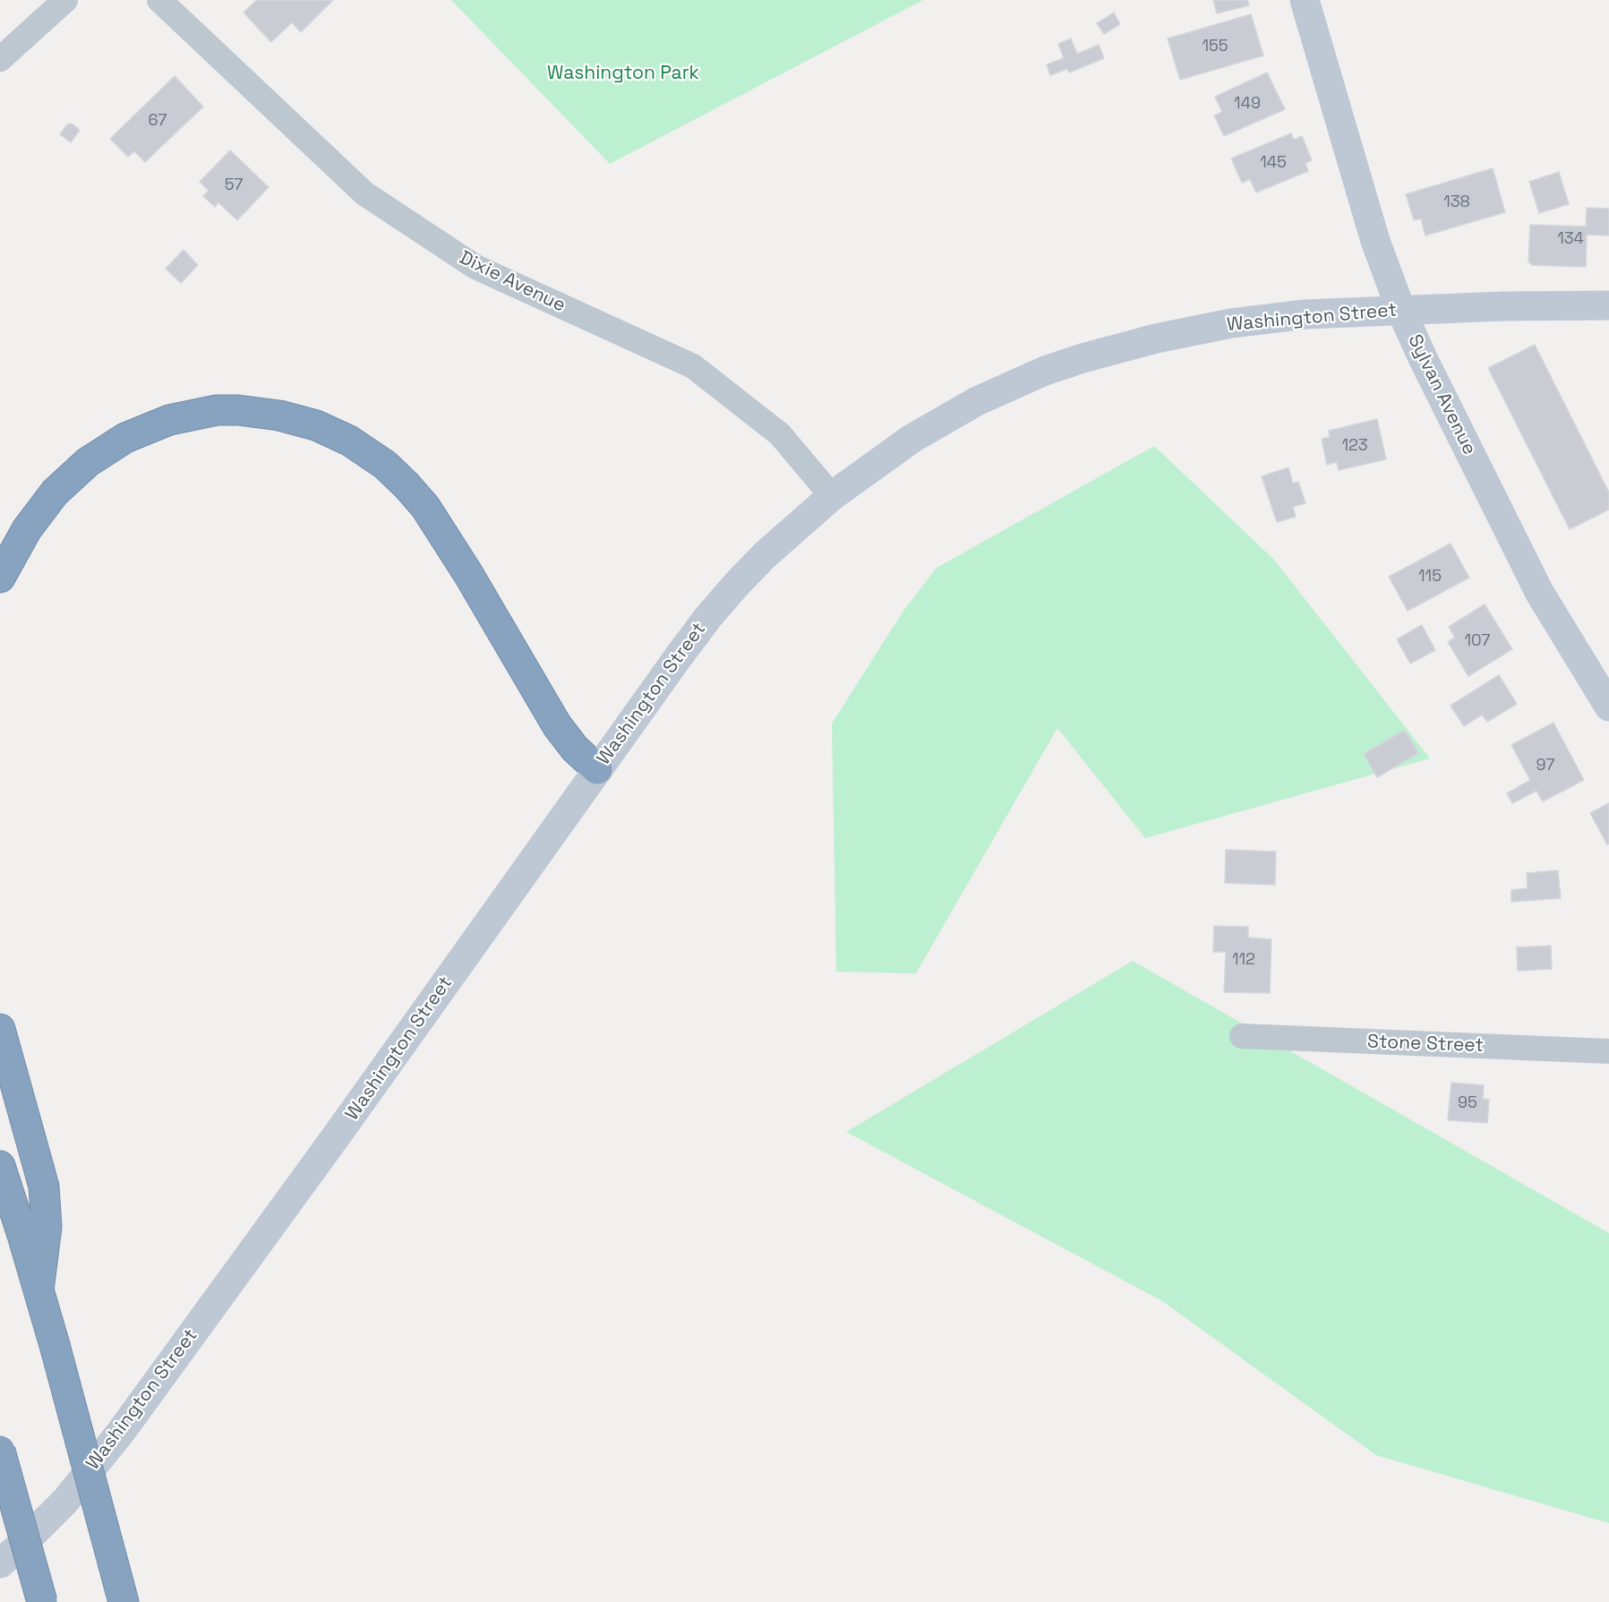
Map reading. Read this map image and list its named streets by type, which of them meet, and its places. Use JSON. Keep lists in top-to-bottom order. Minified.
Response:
{"streets":{"main road":["Washington Street","Sylvan Avenue"],"street":["Dixie Avenue","Stone Street"]},"crossings":[["Dixie Avenue","Washington Street"],["Washington Street","Sylvan Avenue"]],"parks":["Washington Park"],"house_numbers":["155","149","67","145","57","138","134","123","115","107","97","112","95"]}
